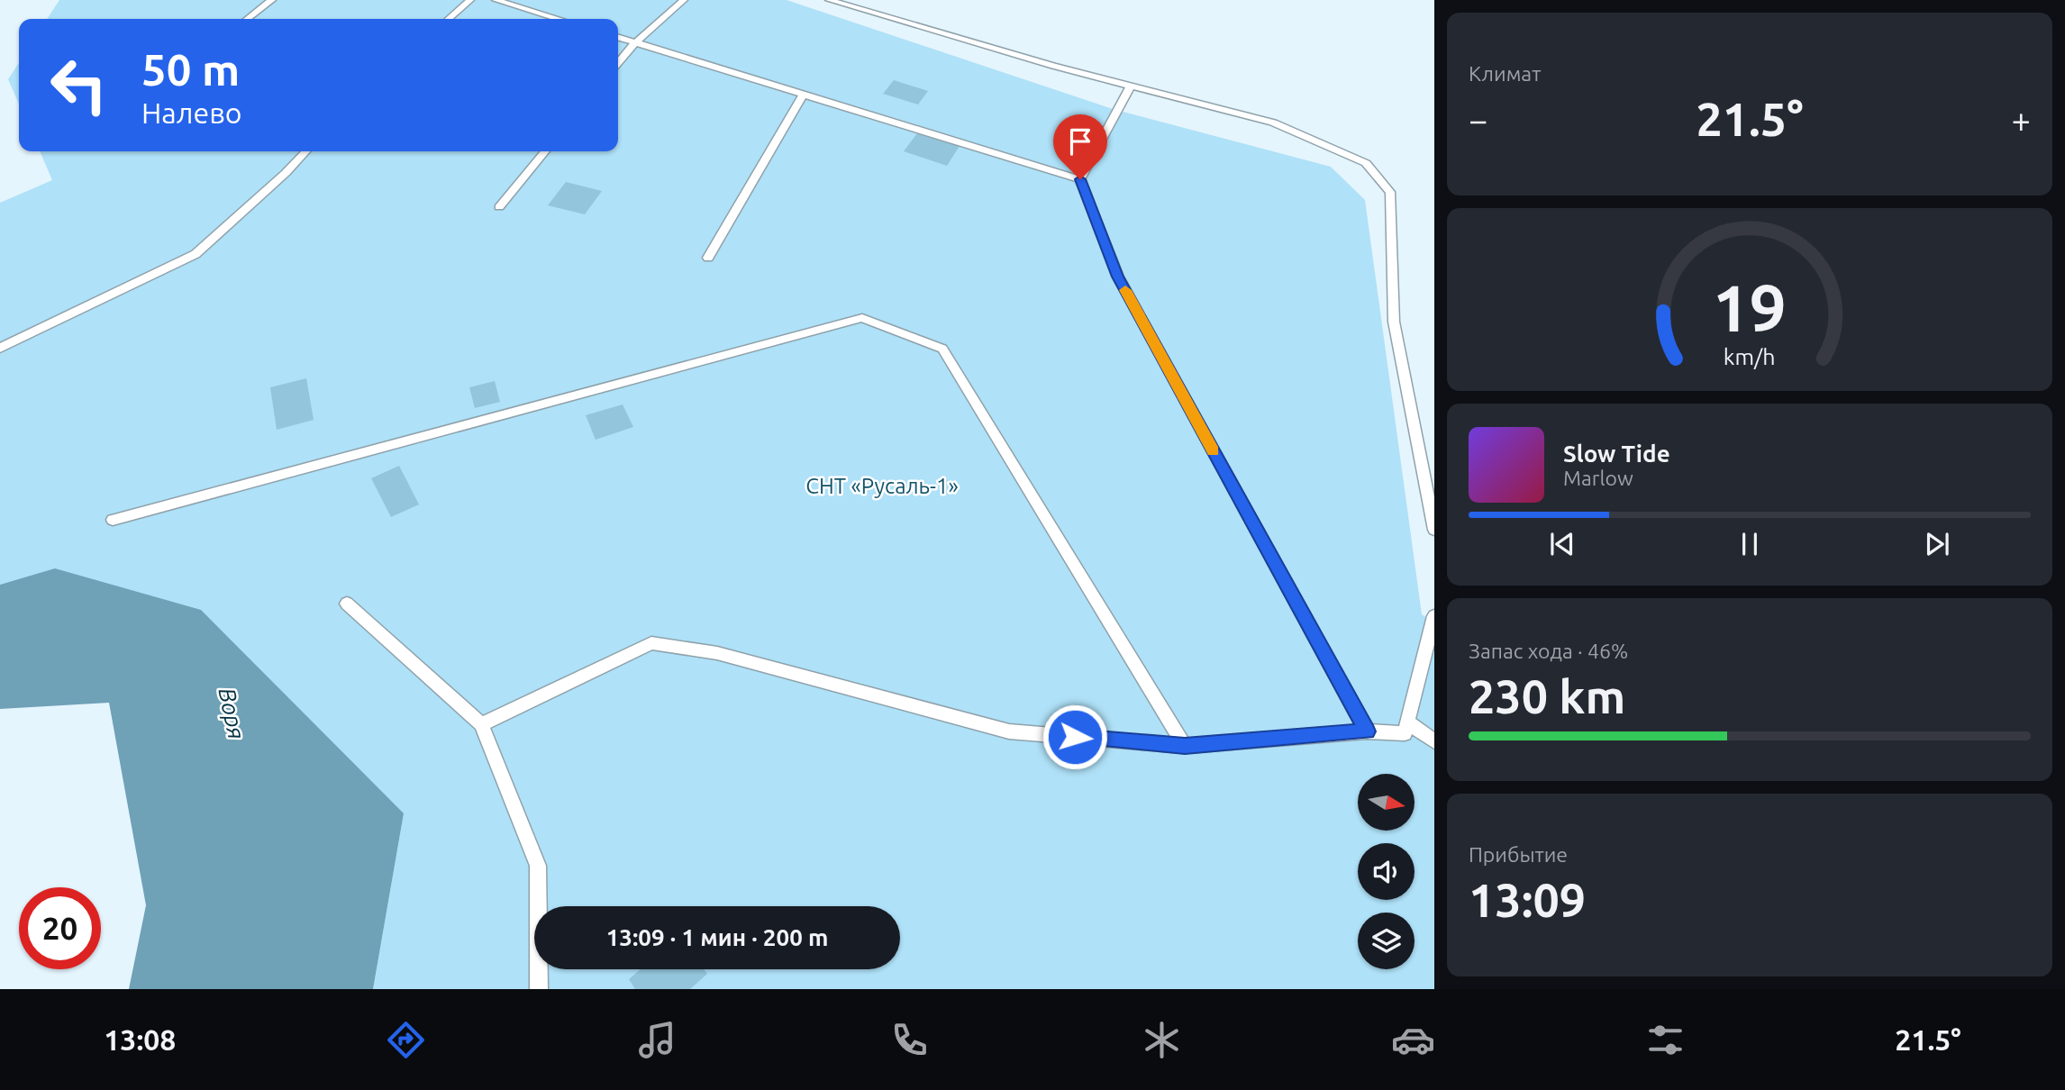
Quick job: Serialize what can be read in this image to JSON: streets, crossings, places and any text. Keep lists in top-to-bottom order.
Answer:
{
  "water": ["Воря"],
  "parks": ["СНТ «Русаль-1»"],
  "north": "right",
  "page": {
    "tile": [
      "Климат",
      ["Запас хода · 46%", "230 km"],
      ["Прибытие", "13:09"]
    ],
    "turn": ["50 m", "Налево"],
    "heat": ["−", "21.5°", "+"],
    "song": ["Slow Tide", "Marlow"],
    "limit": "20",
    "trip": "13:09 · 1 мин · 200 m",
    "tabs": ["13:08", "21.5°"],
    "gauge": ["19", "km/h"]
  }
}
